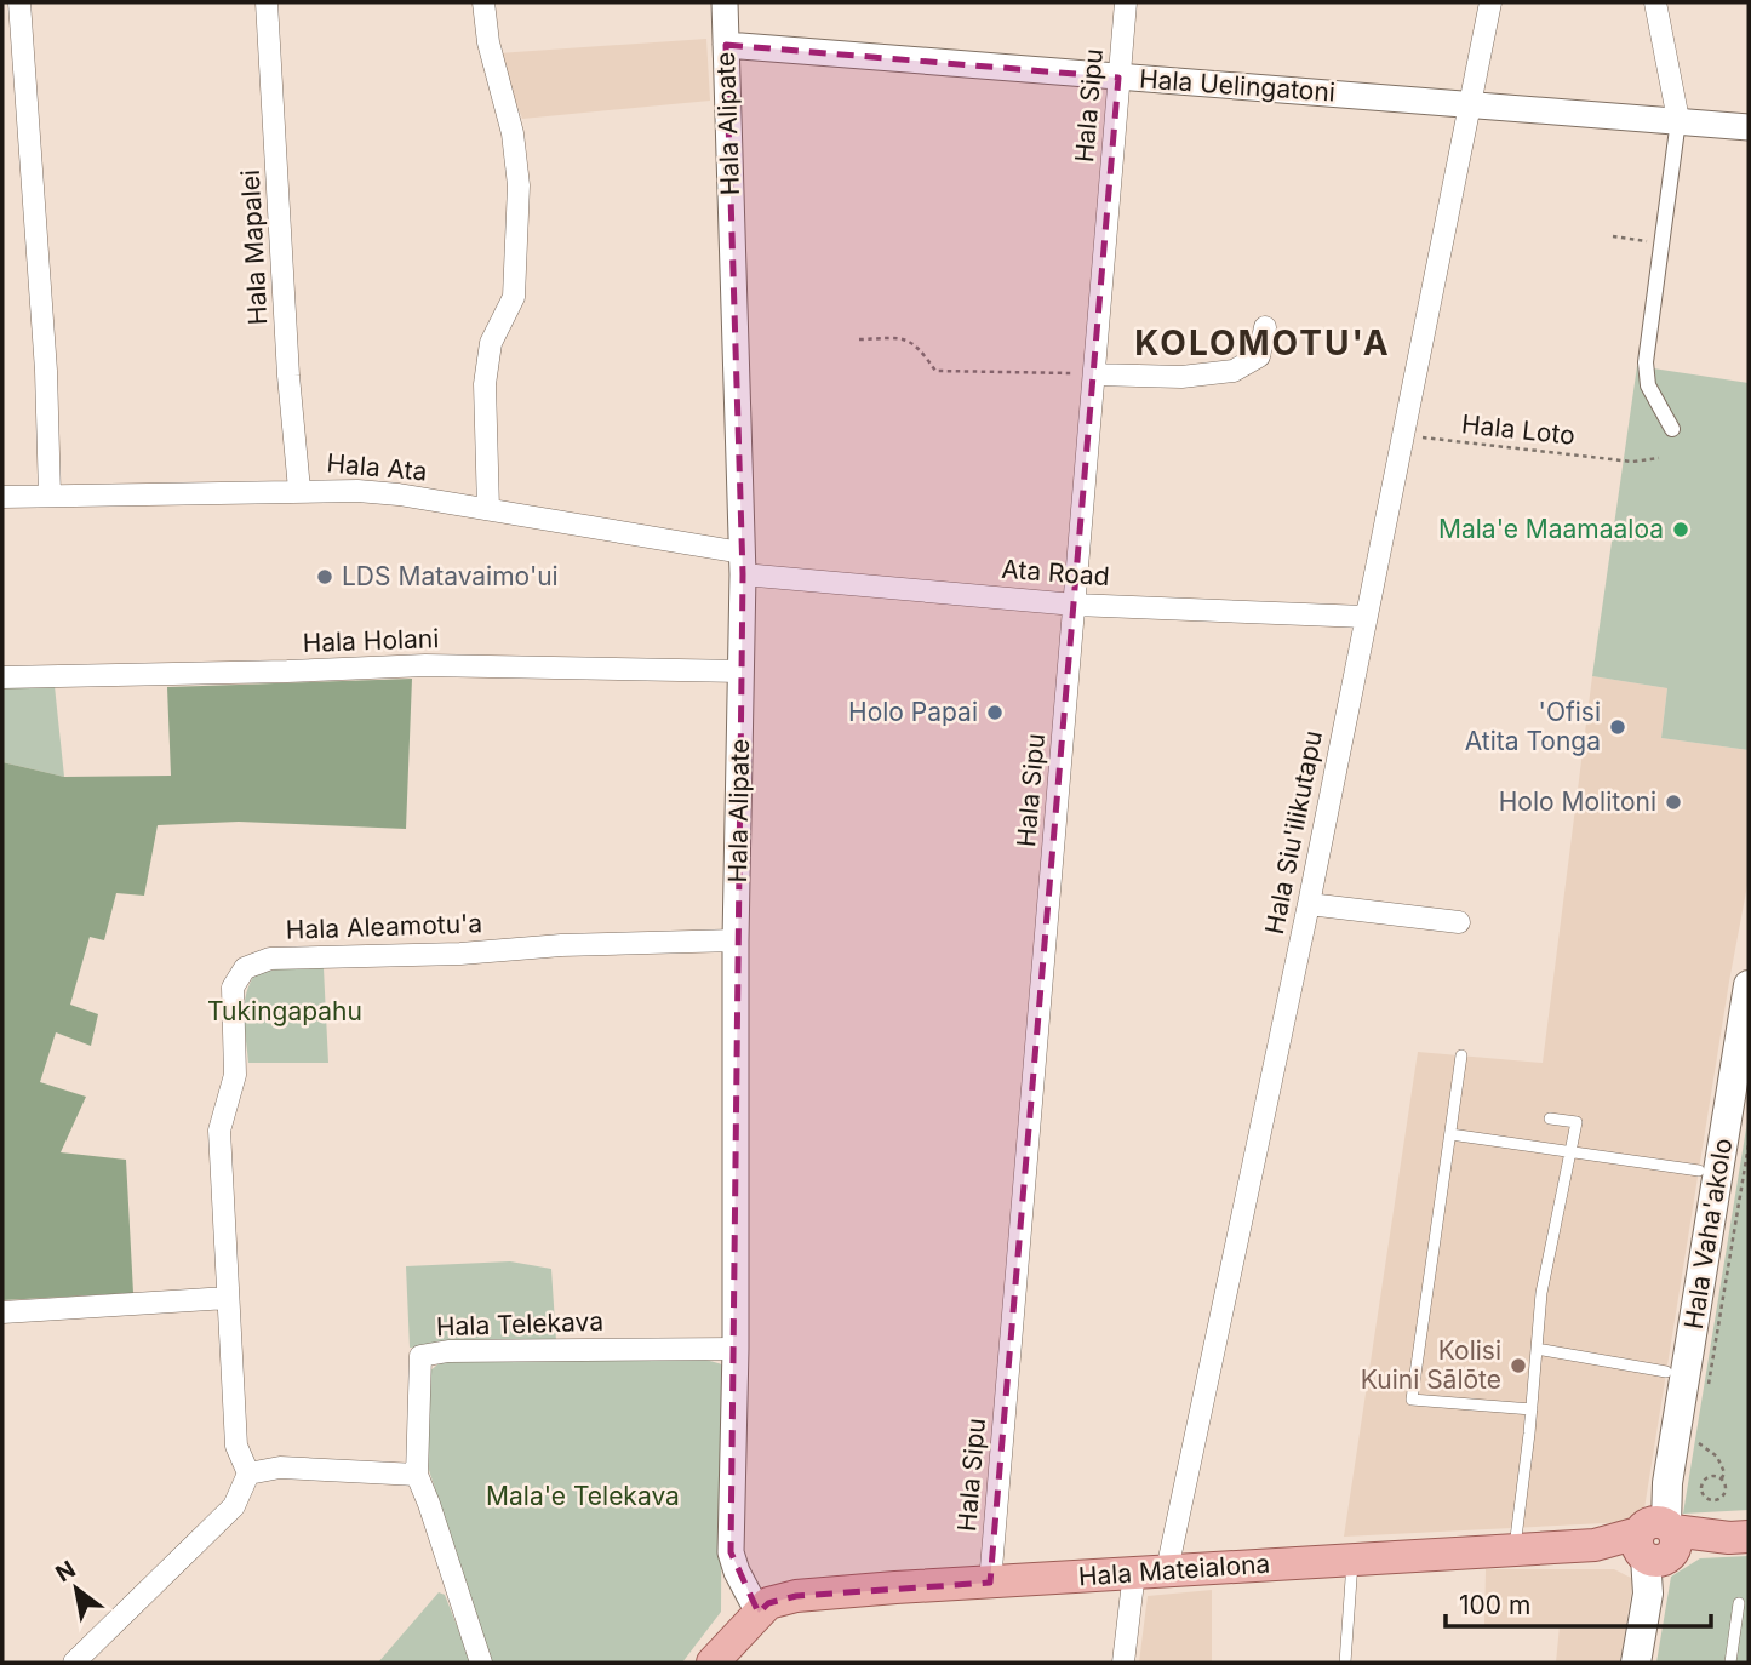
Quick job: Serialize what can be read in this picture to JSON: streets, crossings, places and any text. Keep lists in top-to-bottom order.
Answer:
{
  "streets": {
    "main road": ["Hala Vaha'akolo", "Hala Mateialona"],
    "street": [
      "Hala Uelingatoni",
      "Hala Sipu",
      "Hala Alipate",
      "Hala Mapalei",
      "Hala Ata",
      "Ata Road",
      "Hala Holani",
      "Hala Siu'ilikutapu",
      "Hala Aleamotu'a",
      "Hala Telekava"
    ],
    "path": ["Hala Loto"]
  },
  "crossings": [
    ["Hala Uelingatoni", "Hala Sipu"],
    ["Hala Uelingatoni", "Hala Alipate"],
    ["Hala Uelingatoni", "Hala Siu'ilikutapu"],
    ["Hala Sipu", "Ata Road"],
    ["Hala Sipu", "Hala Mateialona"],
    ["Hala Alipate", "Hala Ata"],
    ["Hala Alipate", "Ata Road"],
    ["Hala Alipate", "Hala Holani"],
    ["Hala Alipate", "Hala Aleamotu'a"],
    ["Hala Alipate", "Hala Telekava"],
    ["Hala Alipate", "Hala Mateialona"],
    ["Hala Mapalei", "Hala Ata"],
    ["Hala Loto", "Hala Siu'ilikutapu"],
    ["Hala Ata", "Ata Road"],
    ["Ata Road", "Hala Siu'ilikutapu"],
    ["Hala Siu'ilikutapu", "Hala Mateialona"],
    ["Hala Vaha'akolo", "Hala Mateialona"]
  ],
  "districts": ["KOLOMOTU'A"],
  "parks": ["Tukingapahu", "Mala'e Telekava"],
  "places": [
    "Mala'e Maamaaloa",
    "LDS Matavaimo'ui",
    "Holo Papai",
    "'Ofisi Atita Tonga",
    "Holo Molitoni",
    "Kolisi Kuini Sālōte"
  ],
  "scale_bar": "100 m",
  "north": "top left"
}
